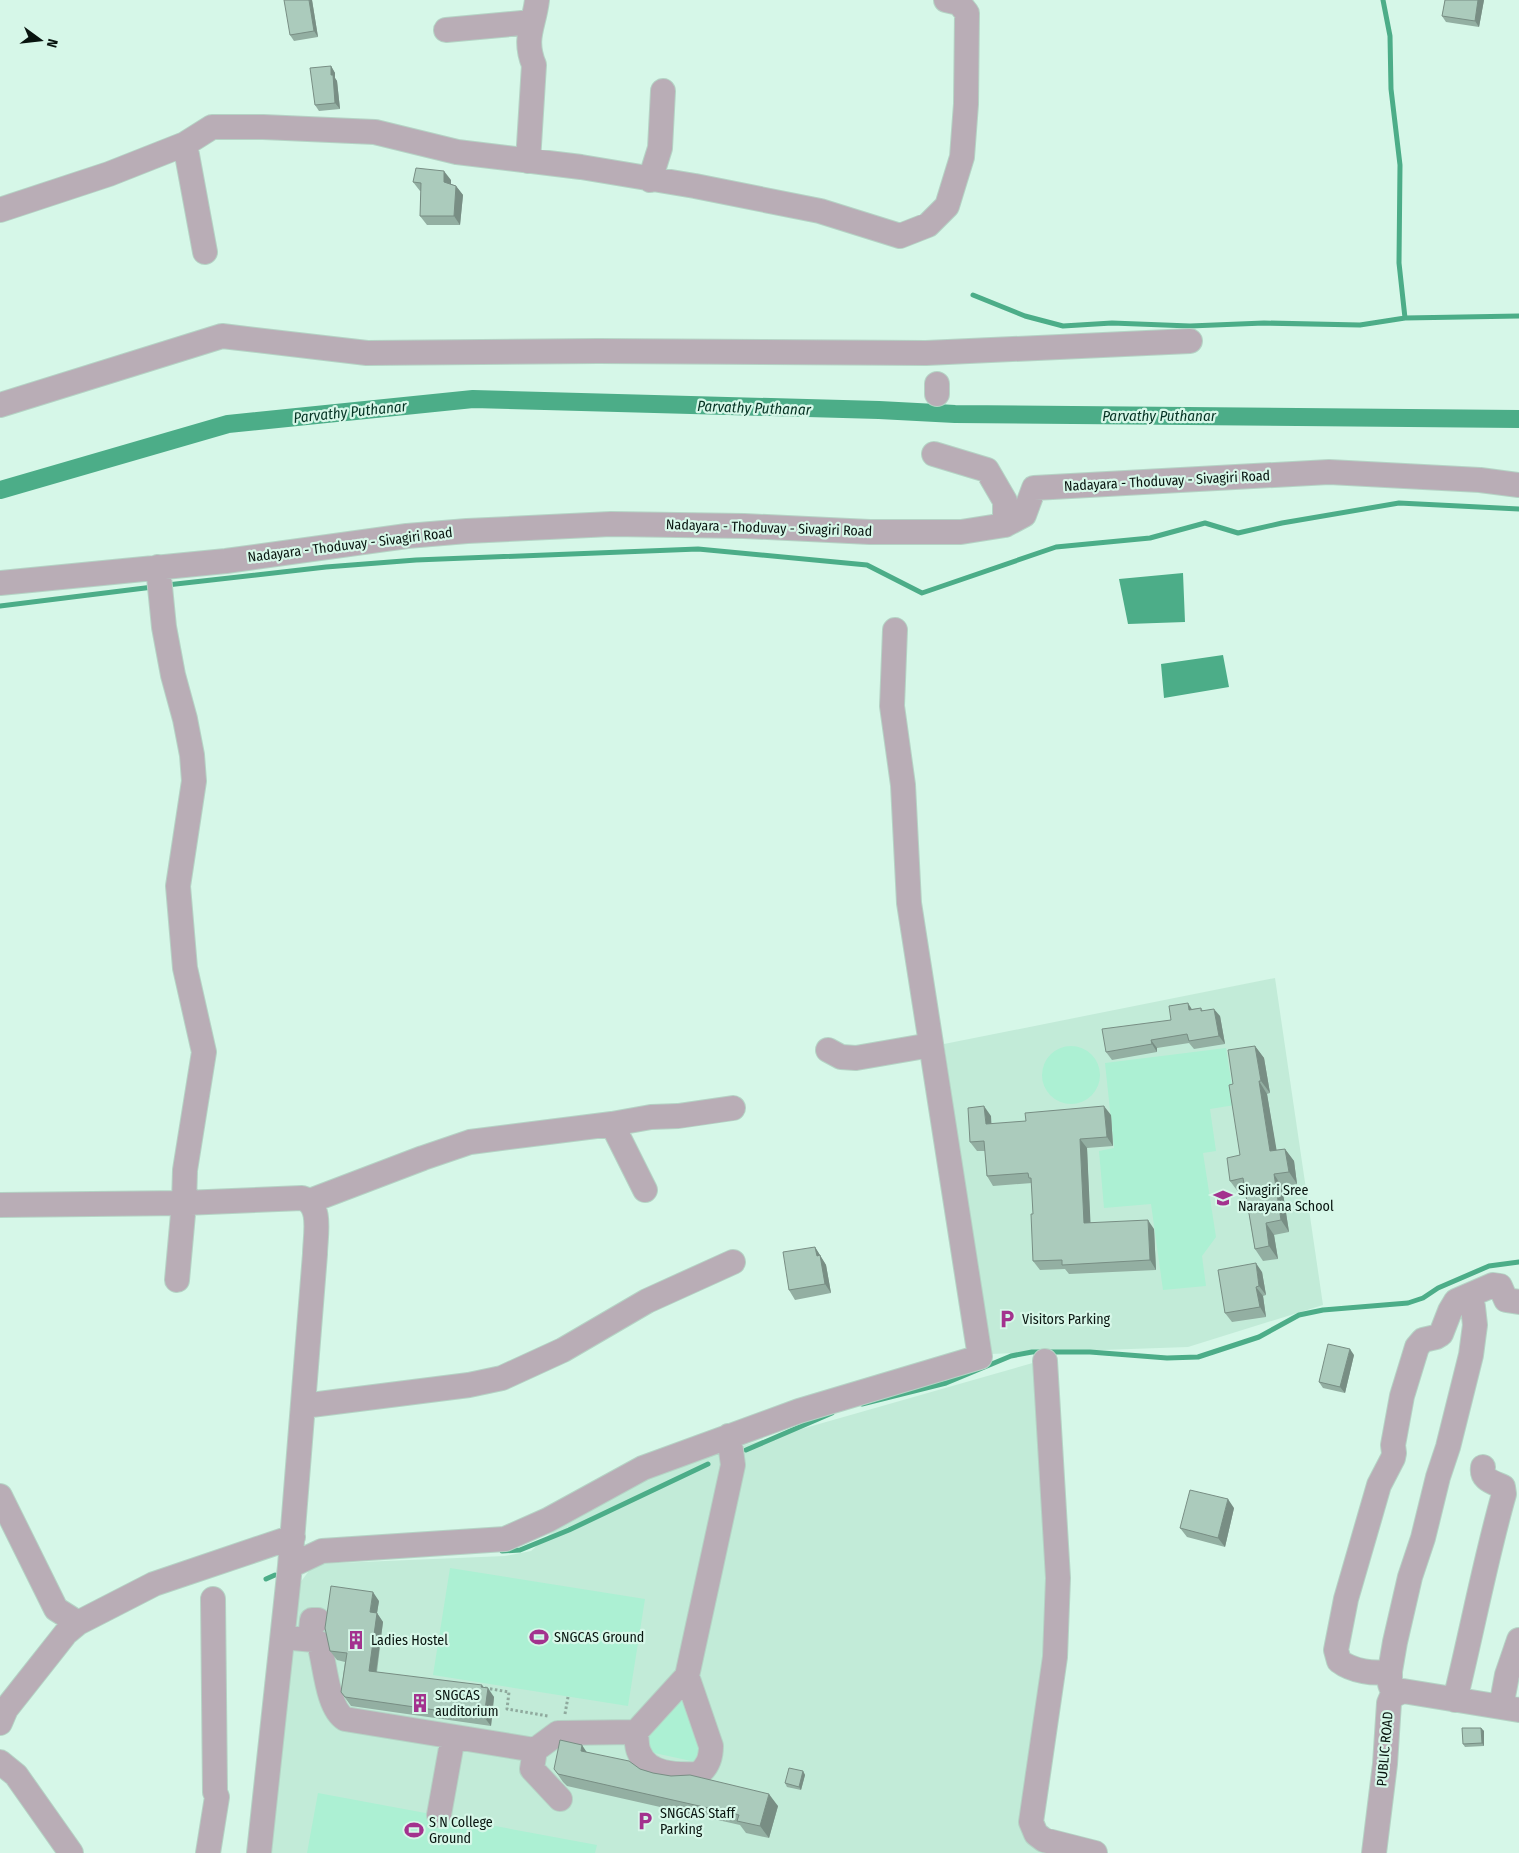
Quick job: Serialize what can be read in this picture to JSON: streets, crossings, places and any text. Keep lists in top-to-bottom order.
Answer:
{
  "streets": {
    "street": ["Nadayara - Thoduvay - Sivagiri Road", "PUBLIC ROAD"]
  },
  "water": ["Parvathy Puthanar"],
  "places": {
    "school or university": ["Sivagiri Sree Narayana School"],
    "parking": ["Visitors Parking", "SNGCAS Staff Parking"],
    "sports": ["SNGCAS Ground", "S N College Ground"],
    "building": ["Ladies Hostel", "SNGCAS auditorium"]
  },
  "north": "right"
}
